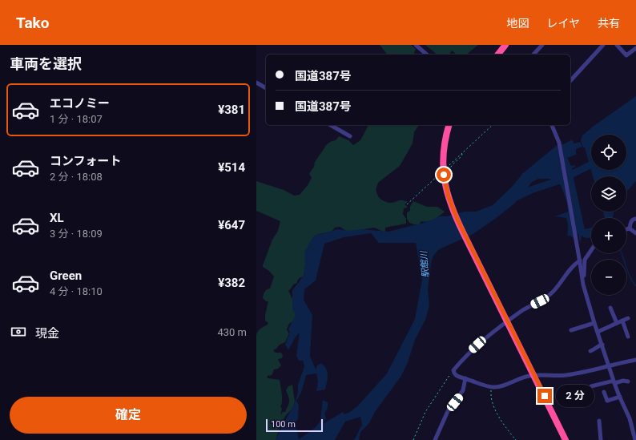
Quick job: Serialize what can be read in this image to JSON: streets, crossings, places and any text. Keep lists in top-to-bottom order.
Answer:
{
  "water": ["駅館川"],
  "scale_bar": "100 m",
  "page": {
    "header": "Tako",
    "nav": ["地図", "レイヤ", "共有"],
    "heading": "車両を選択",
    "banner": ["国道387号", "国道387号"],
    "list": [
      {
        "name": "エコノミー",
        "note": "1 分 · 18:07",
        "value": "¥381"
      },
      {
        "name": "コンフォート",
        "note": "2 分 · 18:08",
        "value": "¥514"
      },
      {
        "name": "XL",
        "note": "3 分 · 18:09",
        "value": "¥647"
      },
      {
        "name": "Green",
        "note": "4 分 · 18:10",
        "value": "¥382"
      }
    ],
    "map_buttons": ["+", "−"],
    "pay": ["現金", "430 m"],
    "bubble": "2 分",
    "buttons": "確定",
    "scale": "100 m"
  }
}
